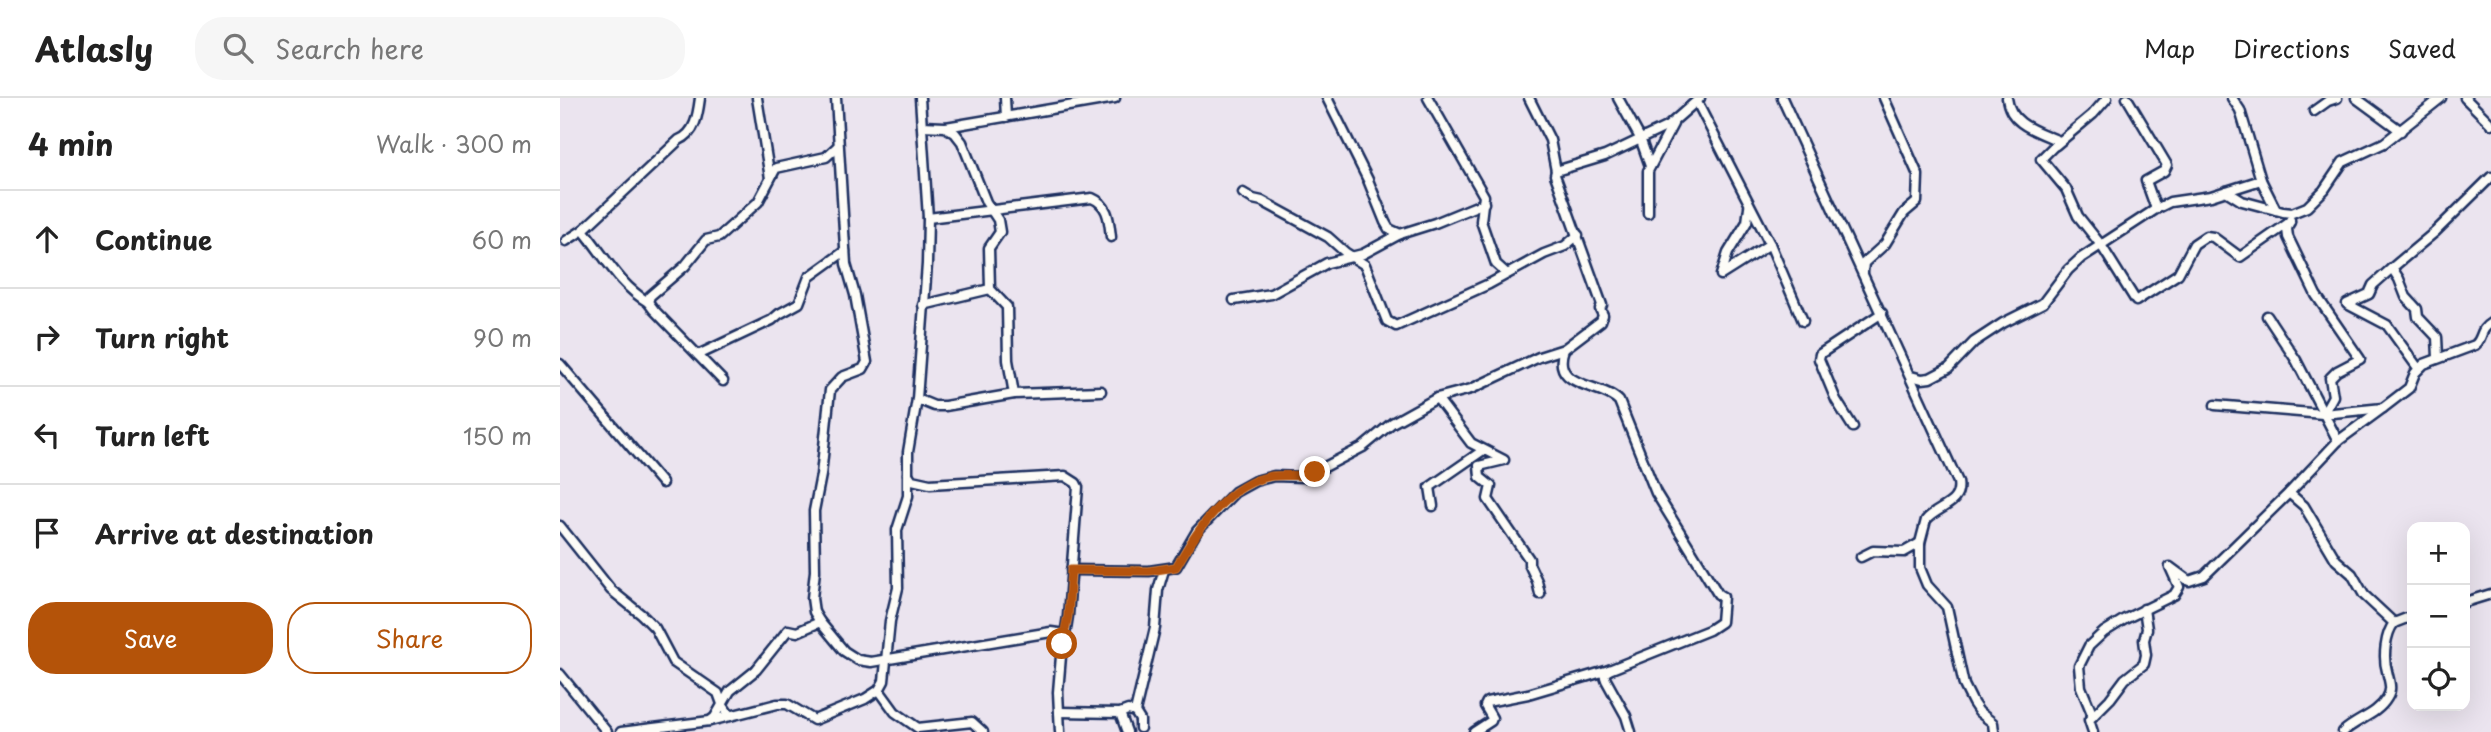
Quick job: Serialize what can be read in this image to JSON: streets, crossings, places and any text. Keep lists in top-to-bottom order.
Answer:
{
  "page": {
    "header": "Atlasly",
    "search": "Search here",
    "nav": ["Map", "Directions", "Saved"],
    "heading": ["4 min", "Walk · 300 m"],
    "list": [
      ["Continue", "60 m"],
      ["Turn right", "90 m"],
      ["Turn left", "150 m"],
      "Arrive at destination"
    ],
    "map_buttons": ["+", "−"],
    "buttons": ["Save", "Share"]
  }
}
